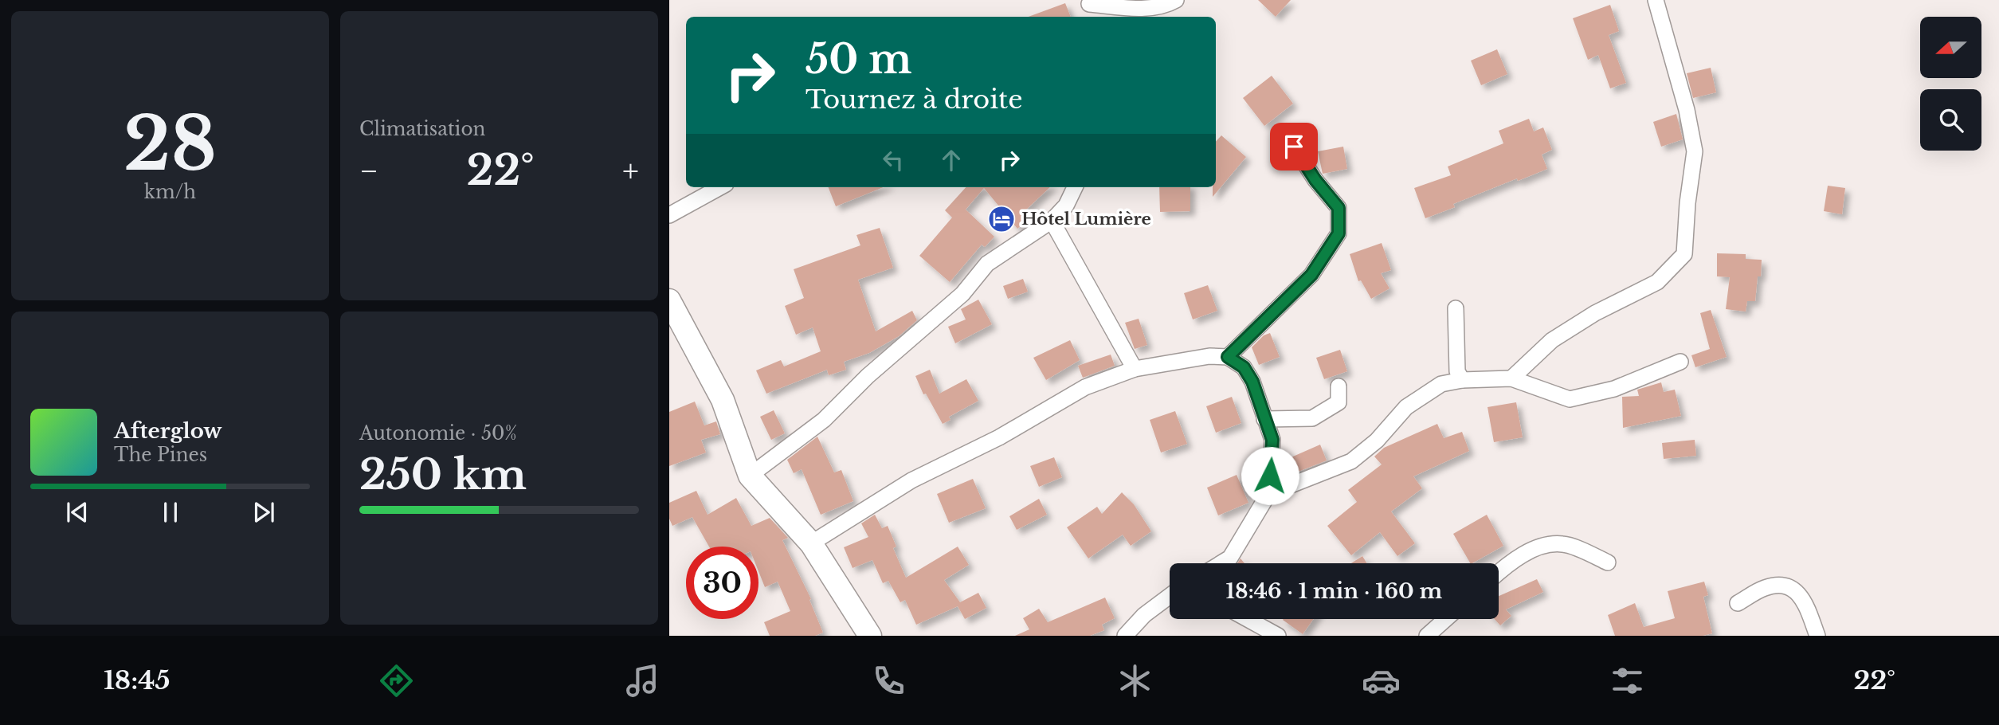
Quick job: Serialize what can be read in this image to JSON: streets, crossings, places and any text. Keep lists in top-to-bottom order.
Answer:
{
  "places": {
    "hotel": ["Hôtel Lumière"]
  },
  "north": "left",
  "page": {
    "tile": [
      ["28", "km/h"],
      "Climatisation",
      ["Autonomie · 50%", "250 km"]
    ],
    "turn": ["50 m", "Tournez à droite"],
    "heat": ["−", "22°", "+"],
    "song": ["Afterglow", "The Pines"],
    "limit": "30",
    "trip": "18:46 · 1 min · 160 m",
    "tabs": ["18:45", "22°"]
  }
}
